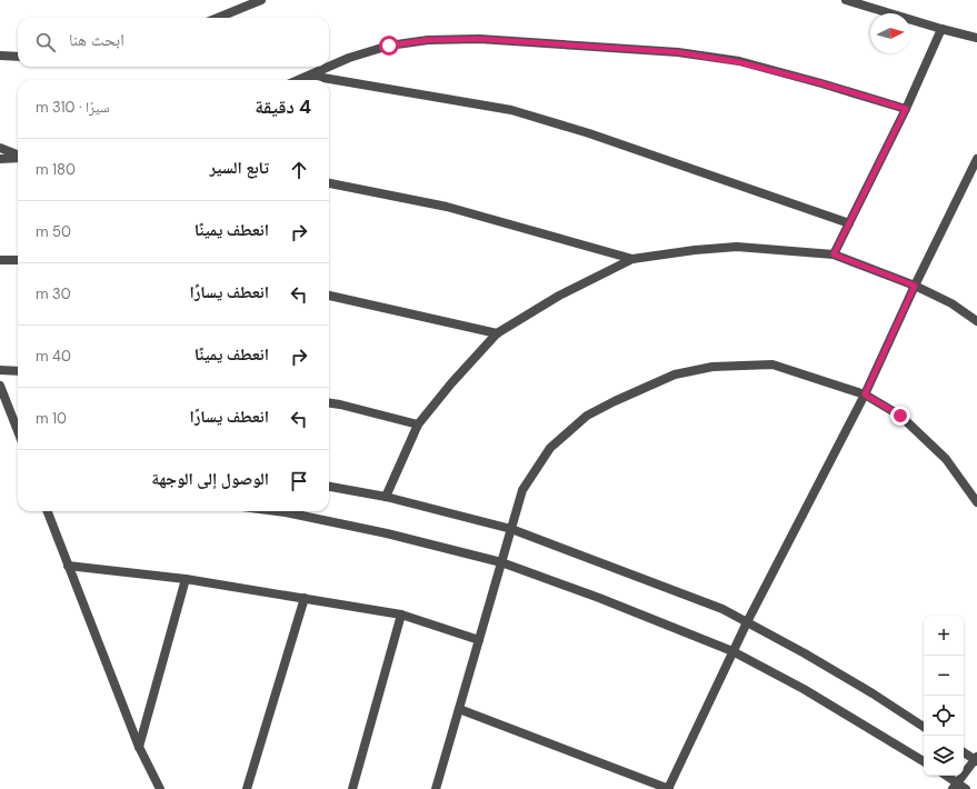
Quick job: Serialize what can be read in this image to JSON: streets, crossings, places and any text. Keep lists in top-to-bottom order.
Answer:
{
  "north": "right",
  "page": {
    "search": "ابحث هنا",
    "heading": ["4 دقيقة", "سيرًا · 310 m"],
    "list": [
      ["تابع السير", "180 m"],
      ["انعطف يمينًا", "50 m"],
      ["انعطف يسارًا", "30 m"],
      ["انعطف يمينًا", "40 m"],
      ["انعطف يسارًا", "10 m"],
      "الوصول إلى الوجهة"
    ],
    "map_buttons": ["+", "−"]
  }
}
